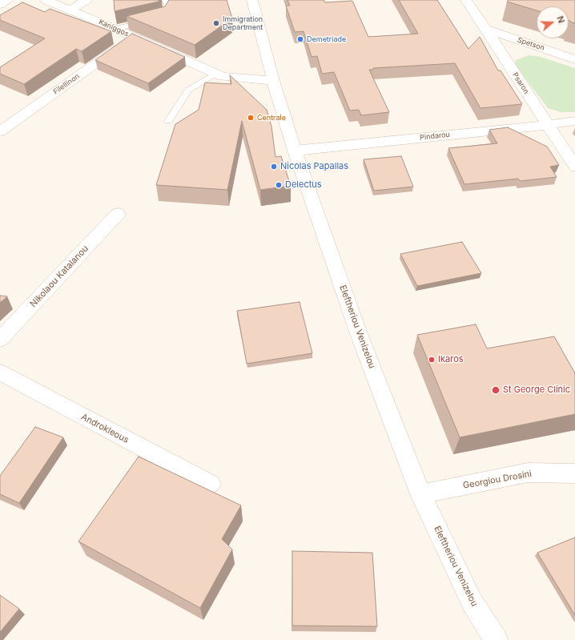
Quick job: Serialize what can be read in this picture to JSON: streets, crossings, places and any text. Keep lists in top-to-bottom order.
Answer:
{
  "streets": {
    "street": [
      "Kaniggos",
      "Spetson",
      "Psaron",
      "Filellinon",
      "Pindarou",
      "Nikolaou Katalanou",
      "Eleftheriou Venizelou",
      "Androkleous",
      "Georgiou Drosini"
    ]
  },
  "crossings": [
    ["Kaniggos", "Filellinon"],
    ["Kaniggos", "Eleftheriou Venizelou"],
    ["Spetson", "Psaron"],
    ["Psaron", "Pindarou"],
    ["Pindarou", "Eleftheriou Venizelou"],
    ["Eleftheriou Venizelou", "Georgiou Drosini"]
  ],
  "places": [
    "Immigration Department",
    "Demetriade",
    "Centrale",
    "Nicolas Papallas",
    "Delectus",
    "Ikaros",
    "St George Clinic"
  ],
  "north": "right"
}
